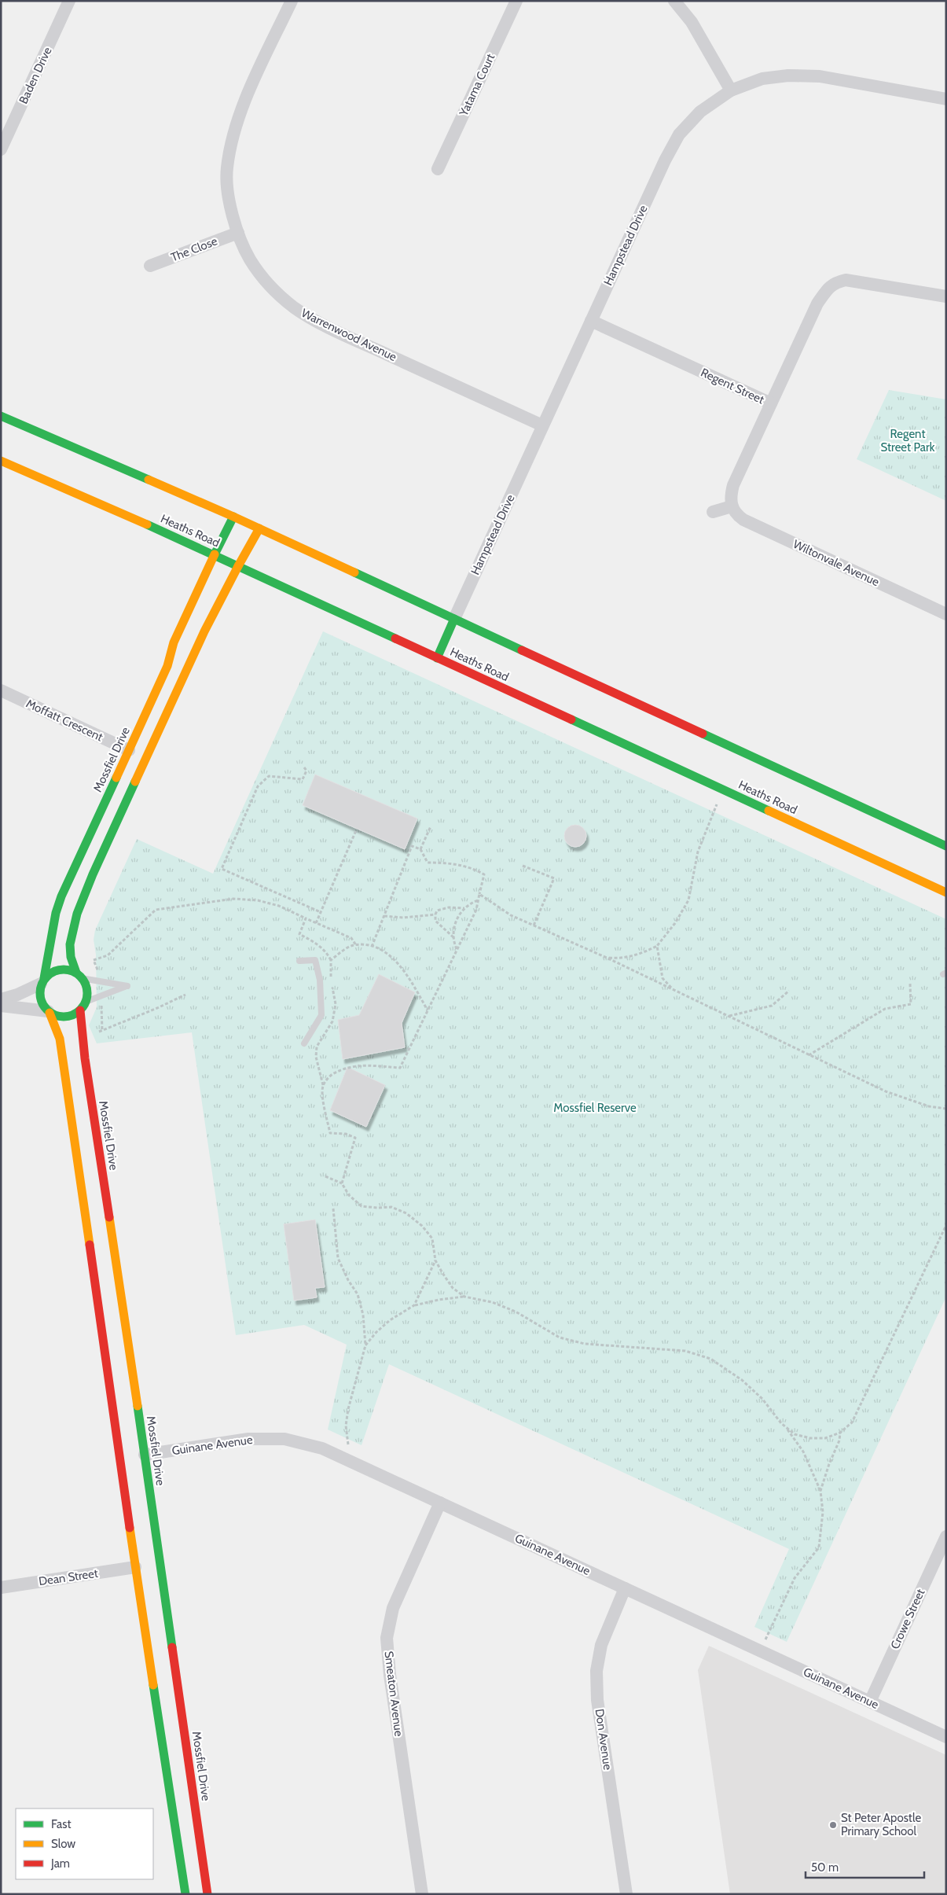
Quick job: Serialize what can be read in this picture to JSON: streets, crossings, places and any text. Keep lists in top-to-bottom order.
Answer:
{
  "streets": {
    "street": [
      "Baden Drive",
      "Yatama Court",
      "Hampstead Drive",
      "The Close",
      "Warrenwood Avenue",
      "Regent Street",
      "Heaths Road",
      "Wiltonvale Avenue",
      "Moffatt Crescent",
      "Mossfiel Drive",
      "Guinane Avenue",
      "Dean Street",
      "Crowe Street",
      "Smeaton Avenue",
      "Don Avenue"
    ]
  },
  "crossings": [
    ["Hampstead Drive", "Warrenwood Avenue"],
    ["Hampstead Drive", "Regent Street"],
    ["The Close", "Warrenwood Avenue"],
    ["Heaths Road", "Mossfiel Drive"],
    ["Moffatt Crescent", "Mossfiel Drive"],
    ["Mossfiel Drive", "Guinane Avenue"],
    ["Guinane Avenue", "Crowe Street"],
    ["Guinane Avenue", "Smeaton Avenue"],
    ["Guinane Avenue", "Don Avenue"]
  ],
  "parks": ["Regent Street Park", "Mossfiel Reserve"],
  "places": ["St Peter Apostle Primary School"],
  "legend": ["Fast", "Slow", "Jam"],
  "scale_bar": "50 m"
}
